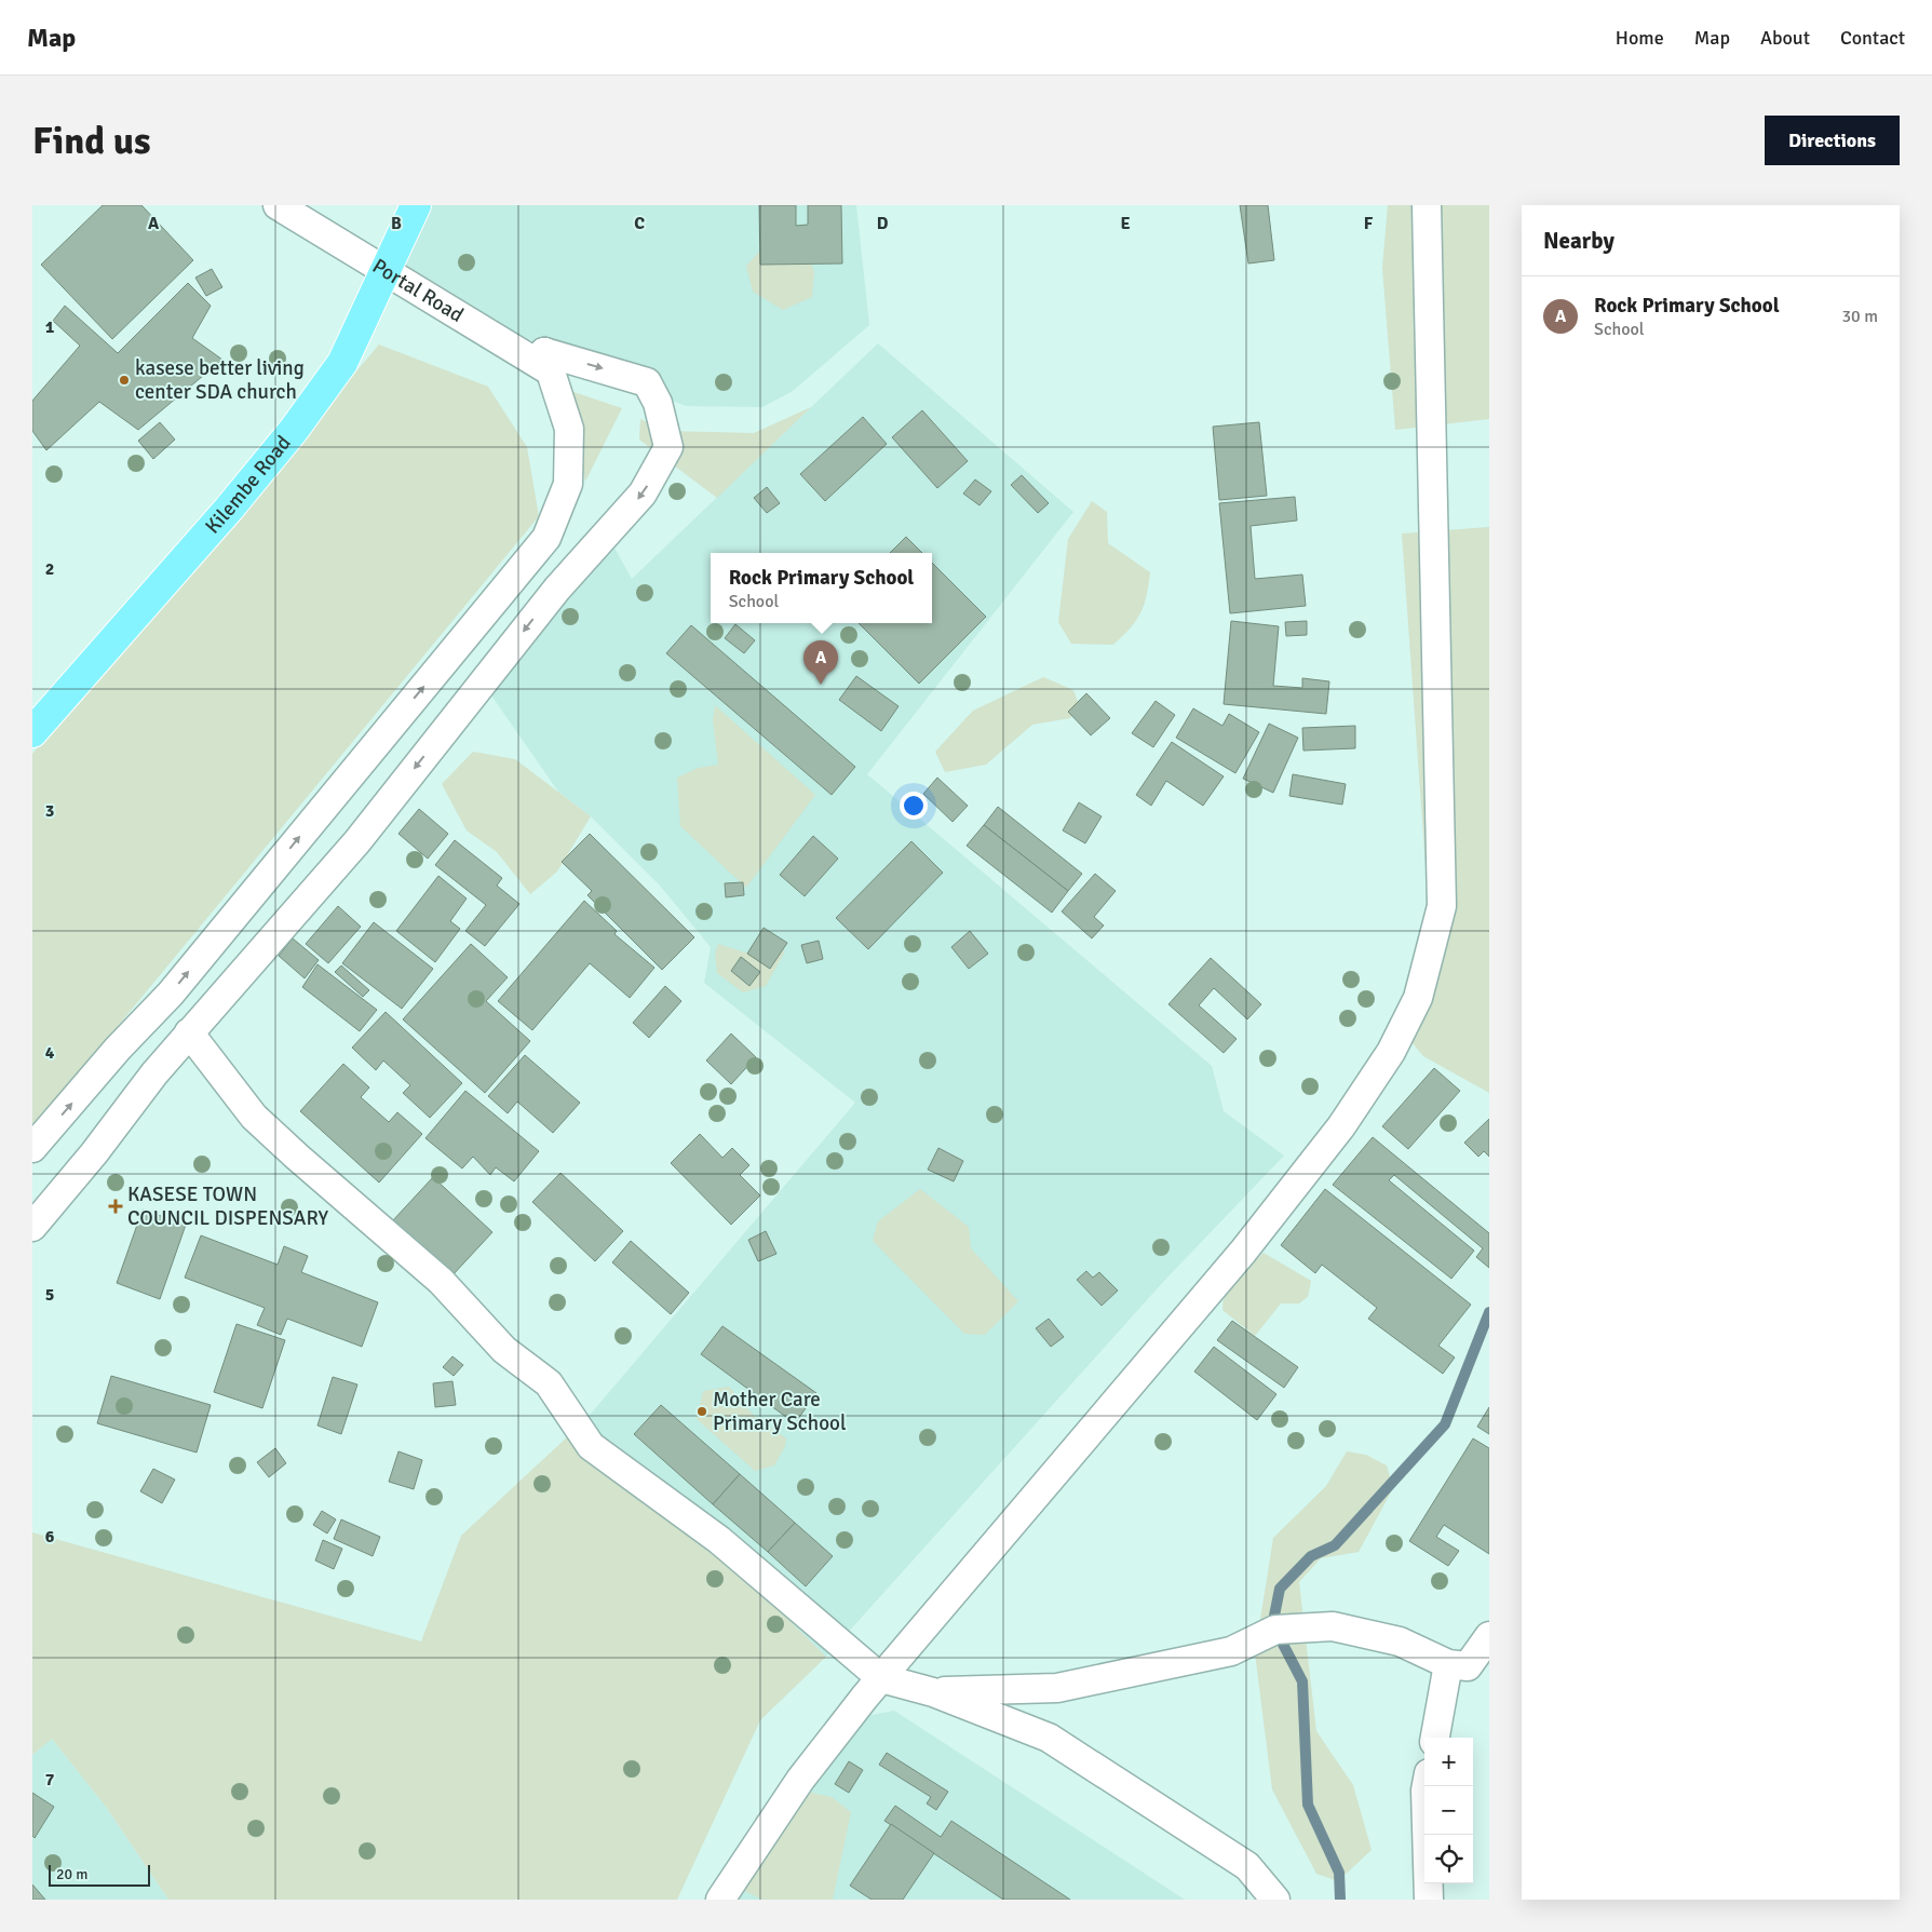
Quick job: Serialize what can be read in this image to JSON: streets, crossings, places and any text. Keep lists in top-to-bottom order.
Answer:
{
  "streets": {
    "main road": ["Kilembe Road"],
    "street": ["Portal Road"]
  },
  "crossings": [
    ["Portal Road", "Kilembe Road"]
  ],
  "places": {
    "other": ["kasese better living center SDA church", "Mother Care Primary School"],
    "health": ["KASESE TOWN COUNCIL DISPENSARY"]
  },
  "scale_bar": "20 m",
  "page": {
    "header": "Map",
    "nav": [
      "Home",
      "Map",
      "About",
      "Contact"
    ],
    "buttons": "Directions",
    "title": "Find us",
    "heading": "Nearby",
    "list": [
      {
        "mark": "A",
        "name": "Rock Primary School",
        "note": "School",
        "value": "30 m"
      }
    ],
    "popup": ["Rock Primary School", "School"],
    "pins": "A",
    "map_buttons": ["+", "−"],
    "scale": "20 m"
  },
  "grid": {
    "columns": [
      "A",
      "B",
      "C",
      "D",
      "E",
      "F"
    ],
    "rows": [
      "1",
      "2",
      "3",
      "4",
      "5",
      "6",
      "7"
    ]
  }
}
